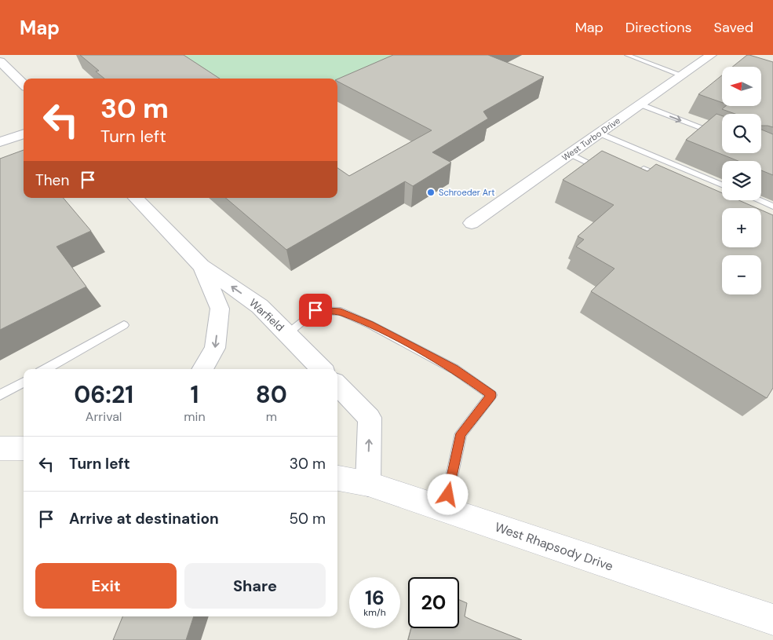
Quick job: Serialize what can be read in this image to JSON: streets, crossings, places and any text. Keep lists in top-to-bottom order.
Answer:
{
  "streets": {
    "street": ["West Turbo Drive", "Warfield", "West Rhapsody Drive"]
  },
  "places": ["Schroeder Art"],
  "north": "left",
  "page": {
    "header": "Map",
    "nav": ["Map", "Directions", "Saved"],
    "map_buttons": ["+", "−"],
    "turn": ["30 m", "Turn left"],
    "then": "Then",
    "eta": [
      "06:21",
      "Arrival",
      "1",
      "min",
      "80",
      "m"
    ],
    "list": [
      {
        "name": "Turn left",
        "value": "30 m"
      },
      {
        "name": "Arrive at destination",
        "value": "50 m"
      }
    ],
    "buttons": ["Exit", "Share"],
    "speed": "16 km/h",
    "limit": "20"
  }
}
